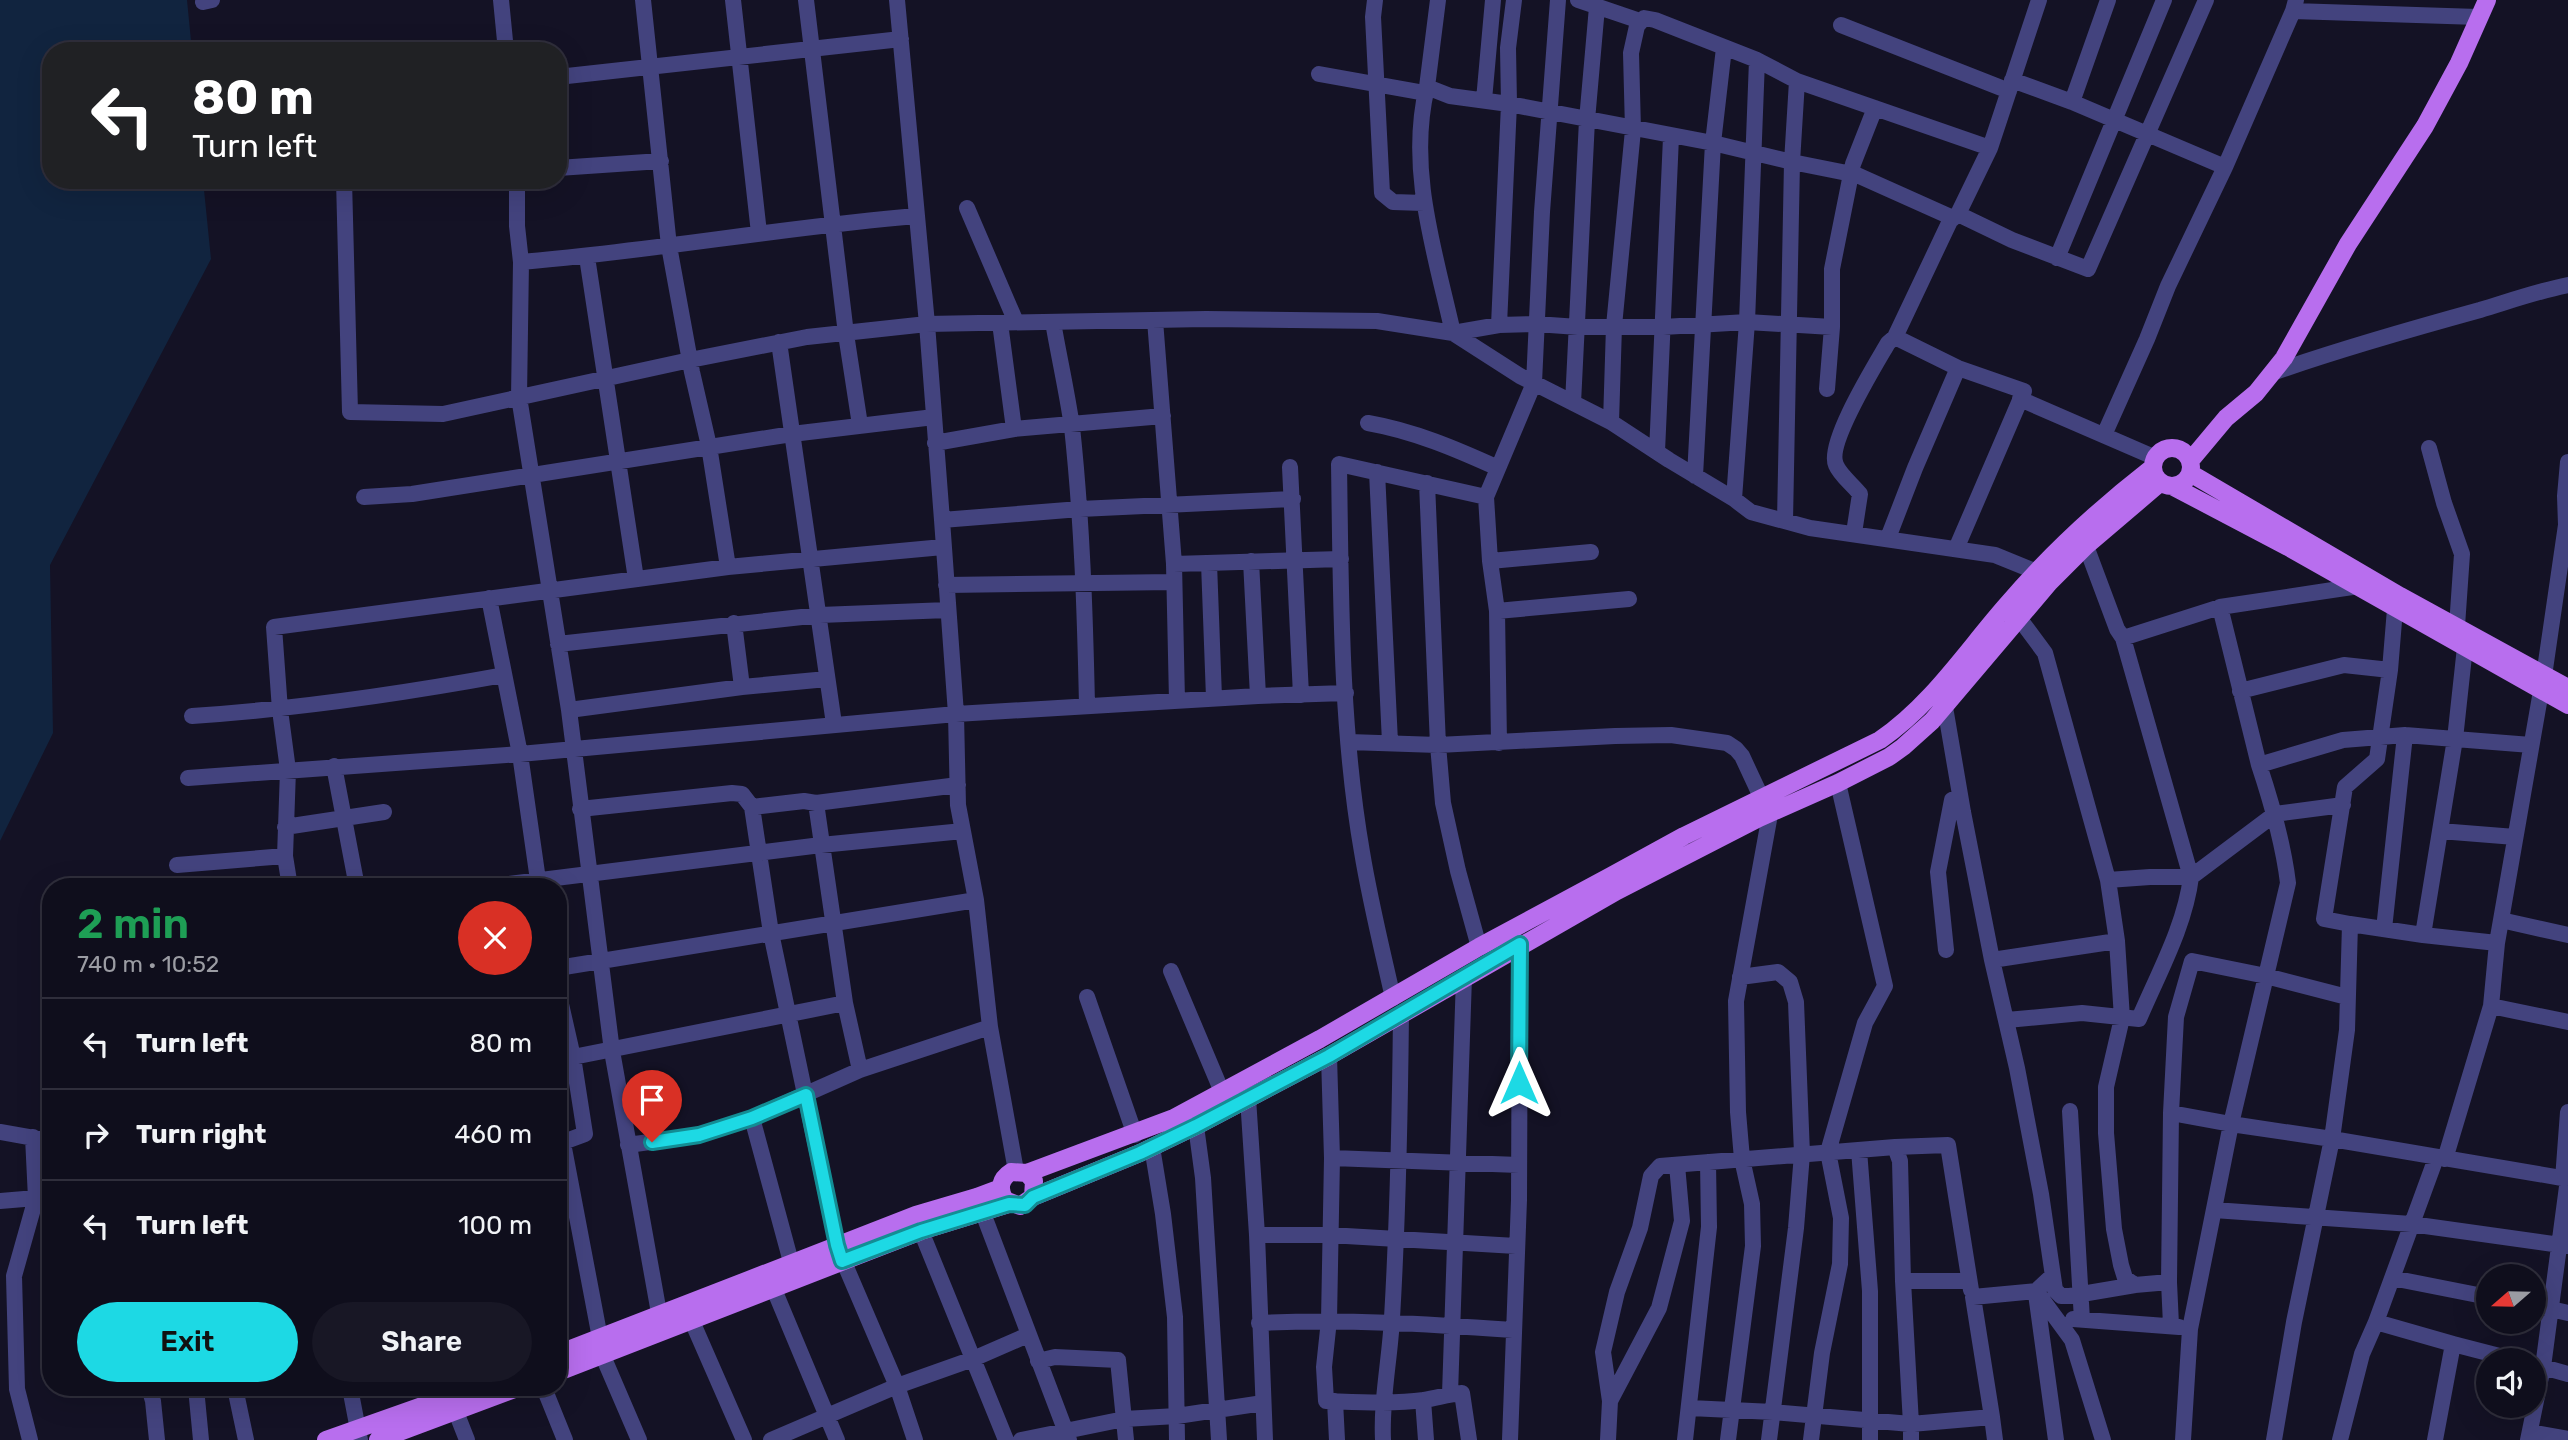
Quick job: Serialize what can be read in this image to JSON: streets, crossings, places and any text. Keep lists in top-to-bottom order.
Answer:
{
  "north": "left",
  "page": {
    "turn": ["80 m", "Turn left"],
    "heading": ["2 min", "740 m · 10:52"],
    "list": [
      {
        "name": "Turn left",
        "value": "80 m"
      },
      {
        "name": "Turn right",
        "value": "460 m"
      },
      {
        "name": "Turn left",
        "value": "100 m"
      }
    ],
    "buttons": ["Exit", "Share"]
  }
}
